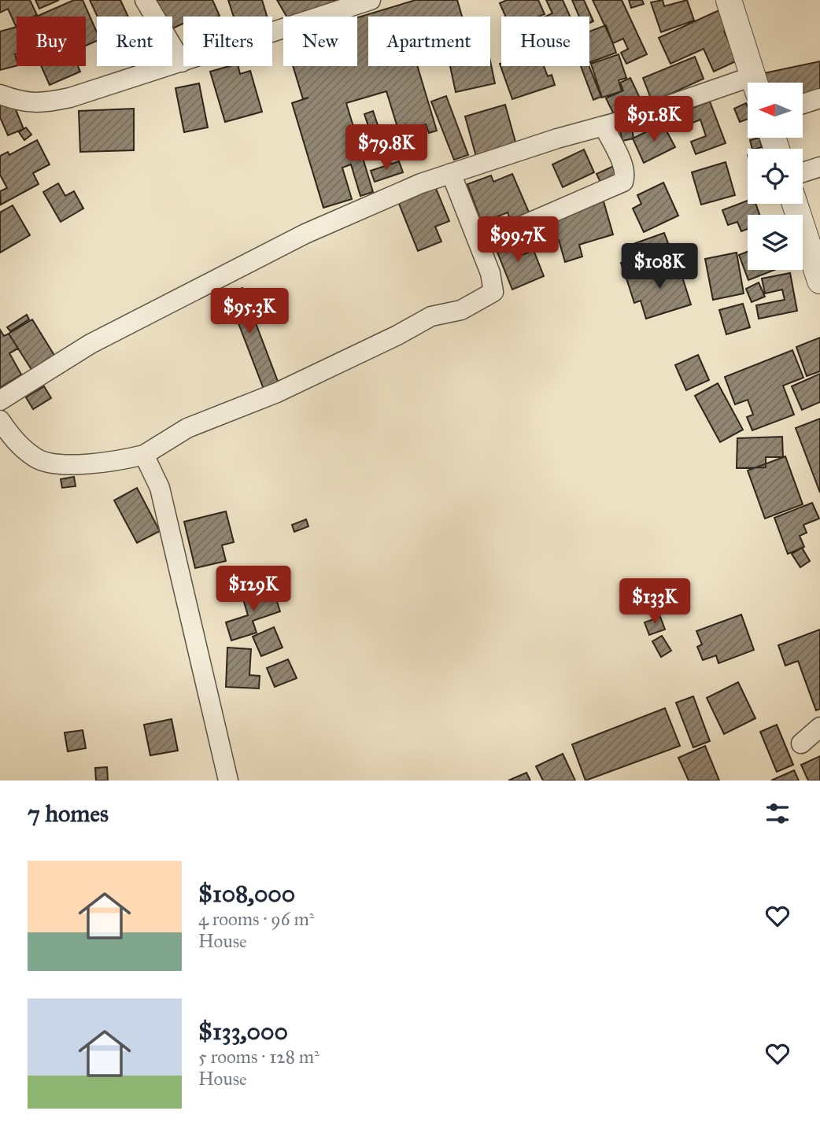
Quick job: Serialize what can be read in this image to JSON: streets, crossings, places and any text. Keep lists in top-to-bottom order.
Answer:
{
  "north": "left",
  "page": {
    "chip": [
      "Buy",
      "Rent",
      "Filters",
      "New",
      "Apartment",
      "House"
    ],
    "price": [
      "$91.8K",
      "$79.8K",
      "$99.7K",
      "$108K",
      "$95.3K",
      "$129K",
      "$133K"
    ],
    "heading": "7 homes",
    "list": [
      {
        "name": "$108,000",
        "note": "4 rooms · 96 m² · House"
      },
      {
        "name": "$133,000",
        "note": "5 rooms · 128 m² · House"
      }
    ]
  }
}
